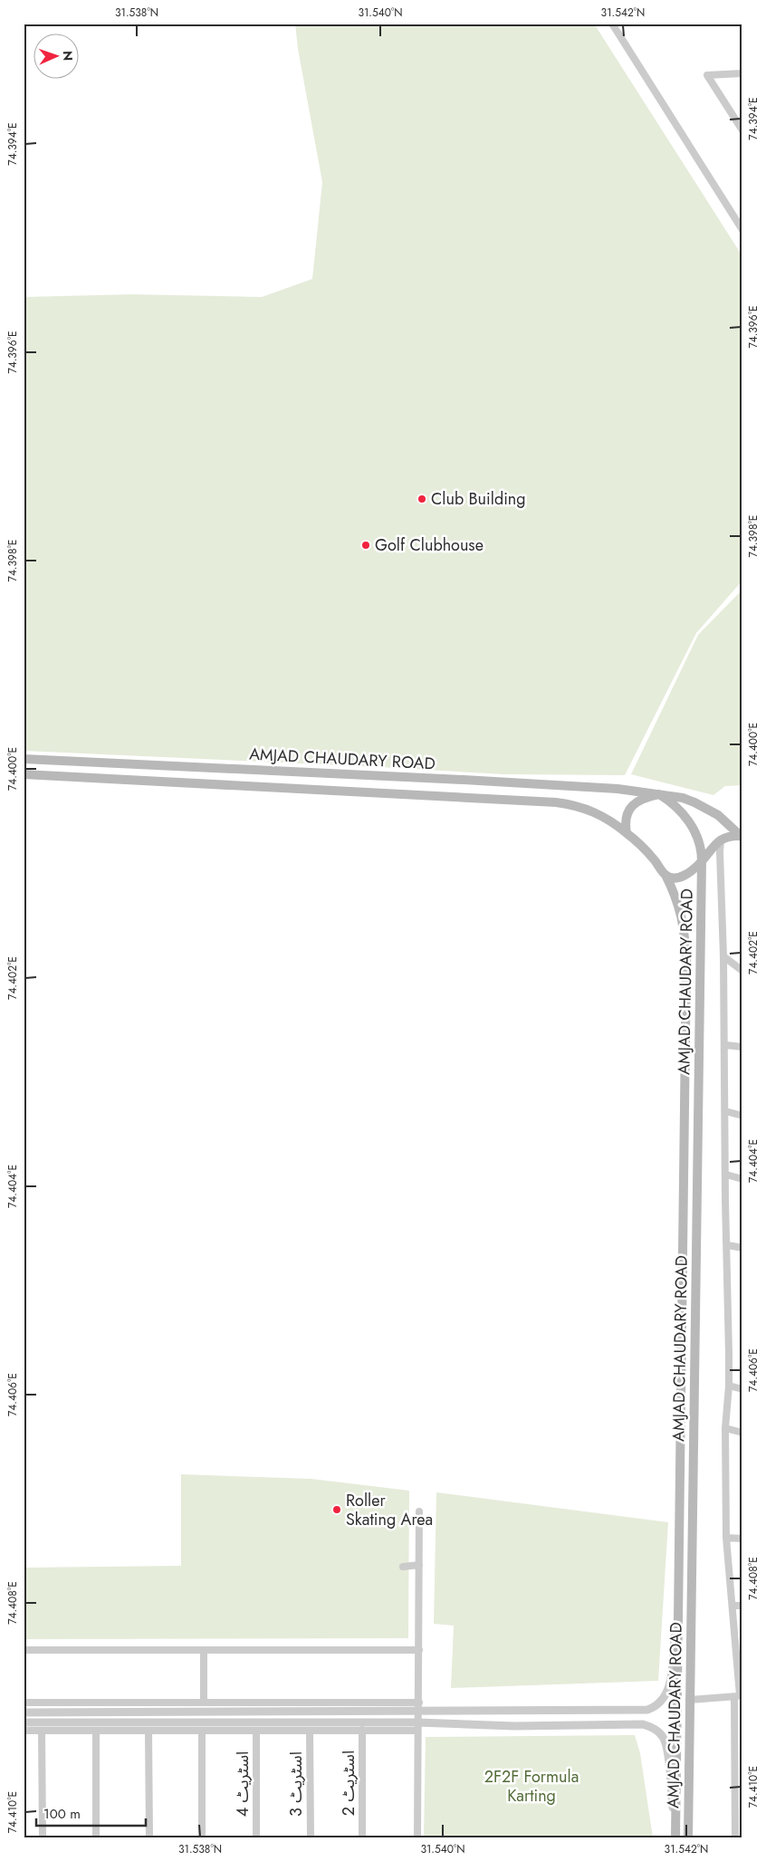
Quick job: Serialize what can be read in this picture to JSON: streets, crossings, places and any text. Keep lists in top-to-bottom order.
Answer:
{
  "streets": {
    "main road": ["AMJAD CHAUDARY ROAD"],
    "street": ["اسٹریٹ 2", "اسٹریٹ 4", "اسٹریٹ 3"]
  },
  "parks": ["2F2F Formula Karting"],
  "places": ["Club Building", "Golf Clubhouse", "Roller Skating Area"],
  "scale_bar": "100 m",
  "north": "right",
  "coordinates": [
    "31.538°N",
    "31.540°N",
    "31.542°N",
    "74.394°E",
    "74.396°E",
    "74.398°E",
    "74.400°E",
    "74.402°E",
    "74.404°E",
    "74.406°E",
    "74.408°E",
    "74.410°E"
  ]
}
